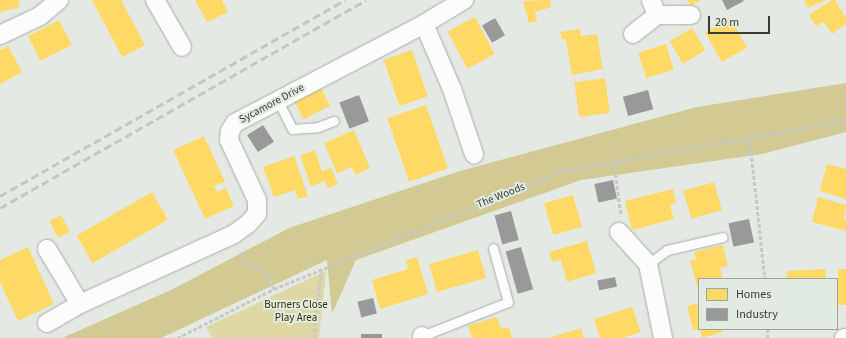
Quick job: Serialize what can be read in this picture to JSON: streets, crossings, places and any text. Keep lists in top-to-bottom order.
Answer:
{
  "streets": {
    "street": ["Sycamore Drive"],
    "path": ["The Woods"]
  },
  "parks": ["Burners Close Play Area"],
  "legend": ["Homes", "Industry"],
  "scale_bar": "20 m"
}
